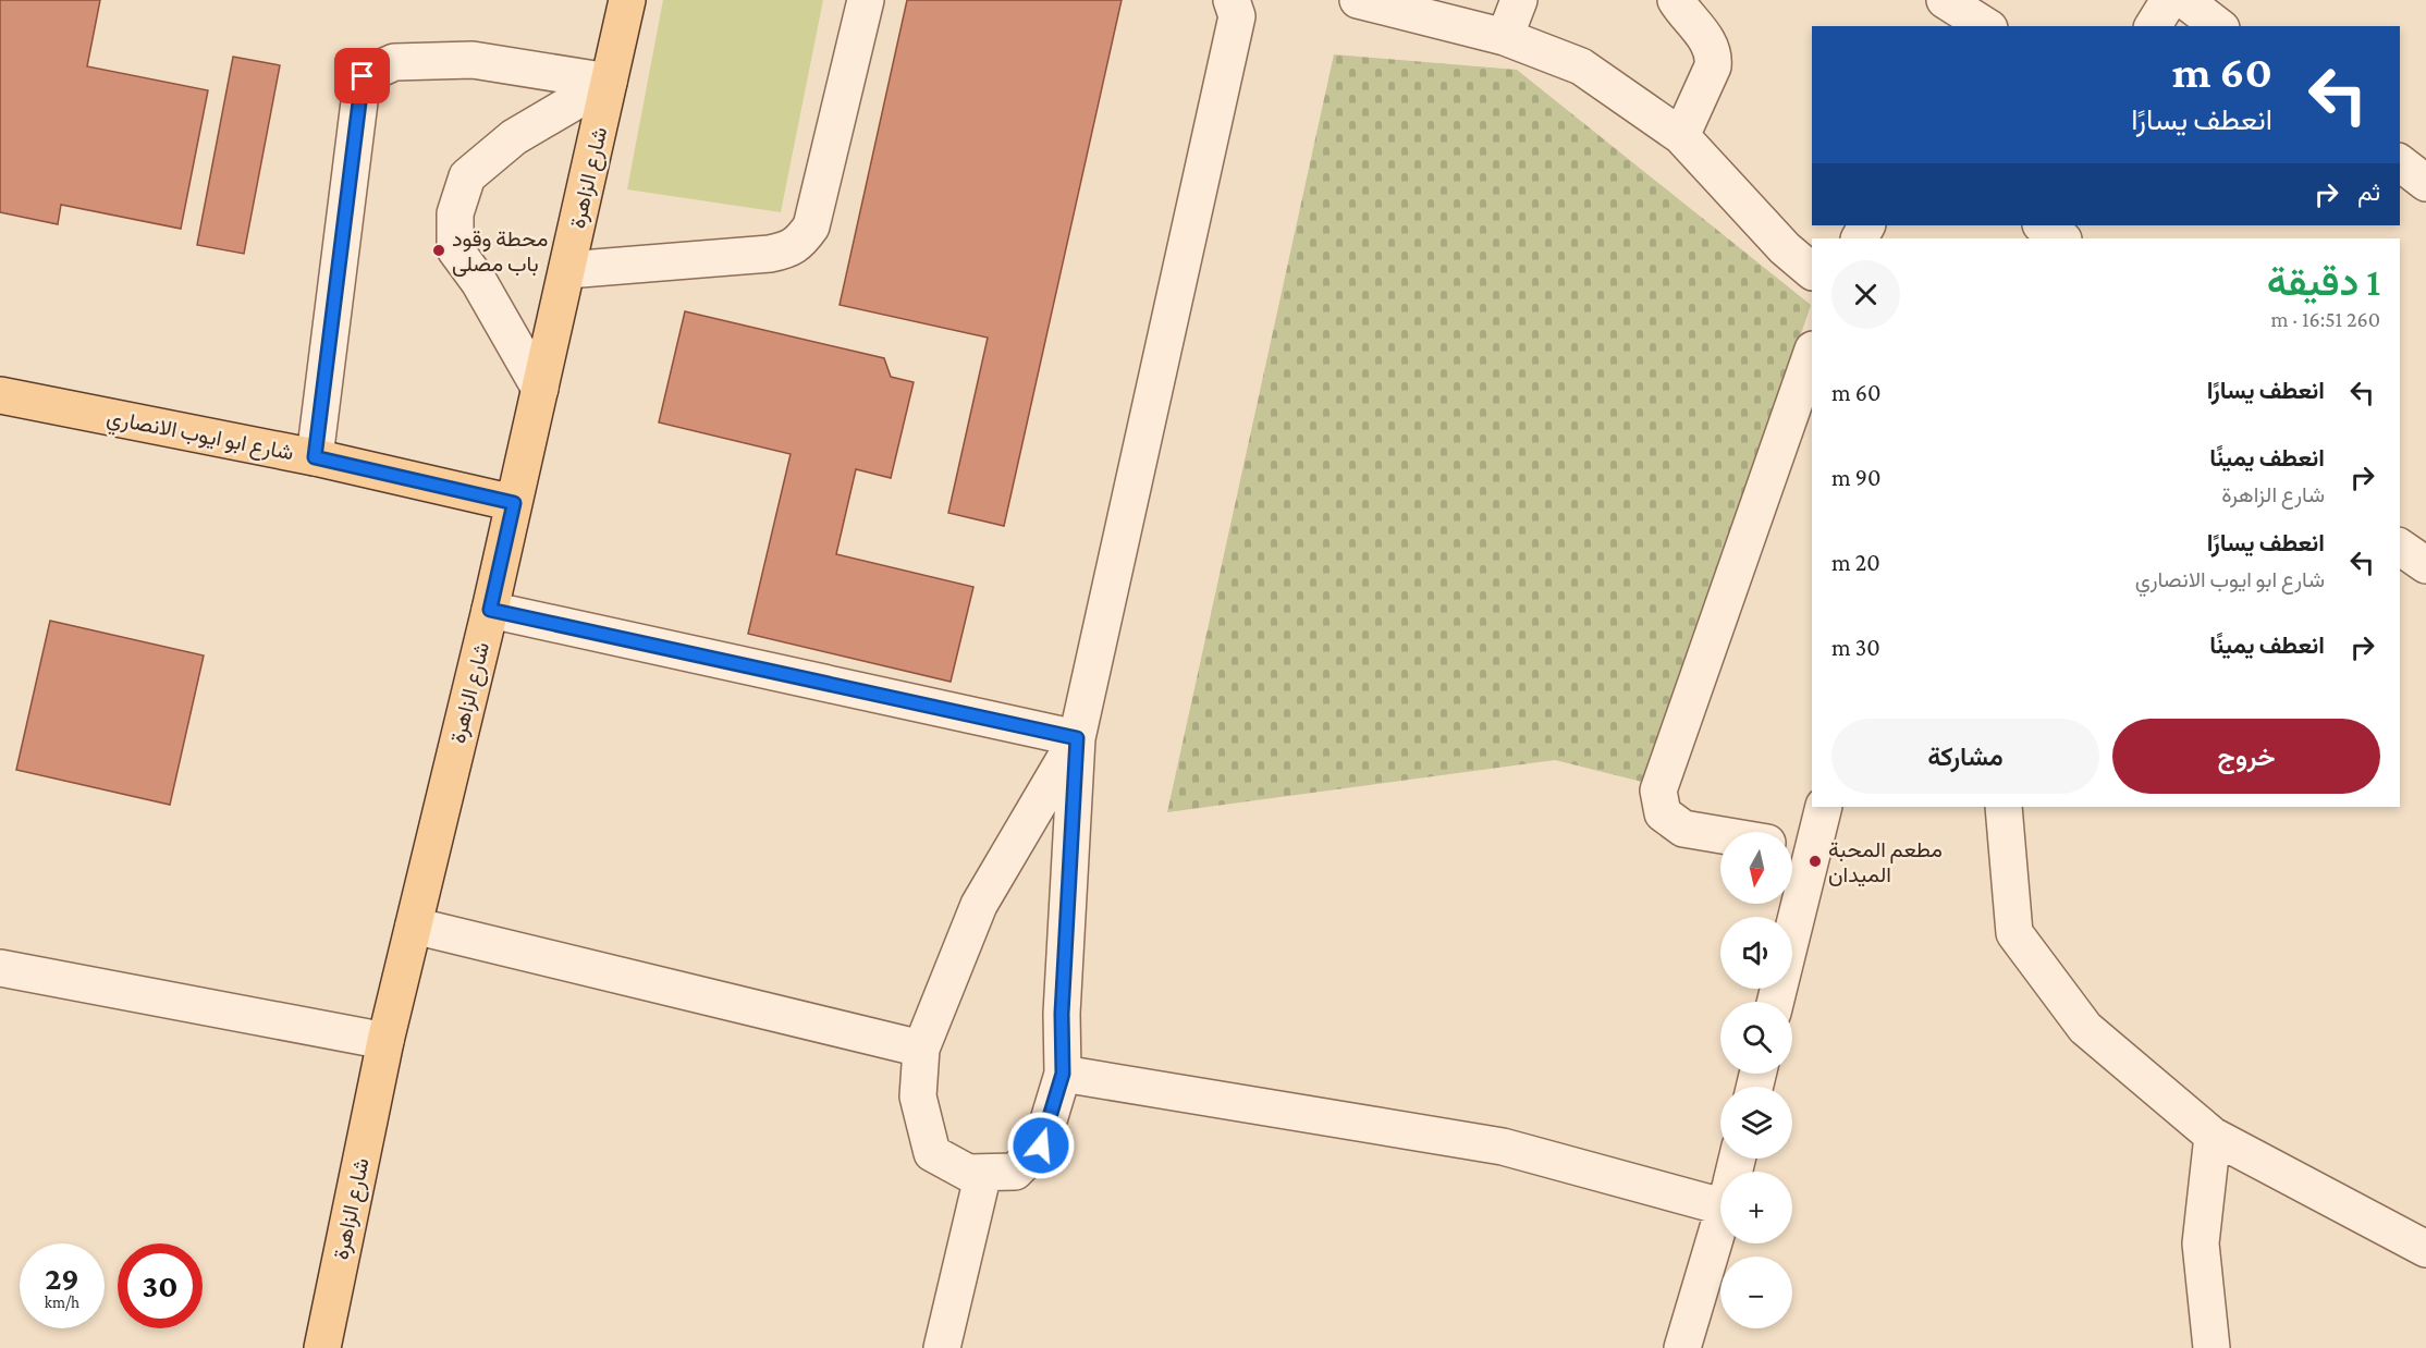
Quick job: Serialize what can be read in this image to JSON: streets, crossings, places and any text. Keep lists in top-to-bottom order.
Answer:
{
  "streets": {
    "main road": ["شارع الزاهرة", "شارع ابو ايوب الانصاري"]
  },
  "crossings": [
    ["شارع الزاهرة", "شارع ابو ايوب الانصاري"]
  ],
  "places": ["محطة وقود باب مصلى", "مطعم المحبة الميدان"],
  "north": "bottom",
  "page": {
    "turn": ["60 m", "انعطف يسارًا"],
    "then": "ثم",
    "heading": ["1 دقيقة", "260 m · 16:51"],
    "list": [
      {
        "name": "انعطف يسارًا",
        "value": "60 m"
      },
      {
        "name": "انعطف يمينًا",
        "note": "شارع الزاهرة",
        "value": "90 m"
      },
      {
        "name": "انعطف يسارًا",
        "note": "شارع ابو ايوب الانصاري",
        "value": "20 m"
      },
      {
        "name": "انعطف يمينًا",
        "value": "30 m"
      }
    ],
    "buttons": ["خروج", "مشاركة"],
    "map_buttons": ["+", "−"],
    "speed": "29 km/h",
    "limit": "30"
  }
}
